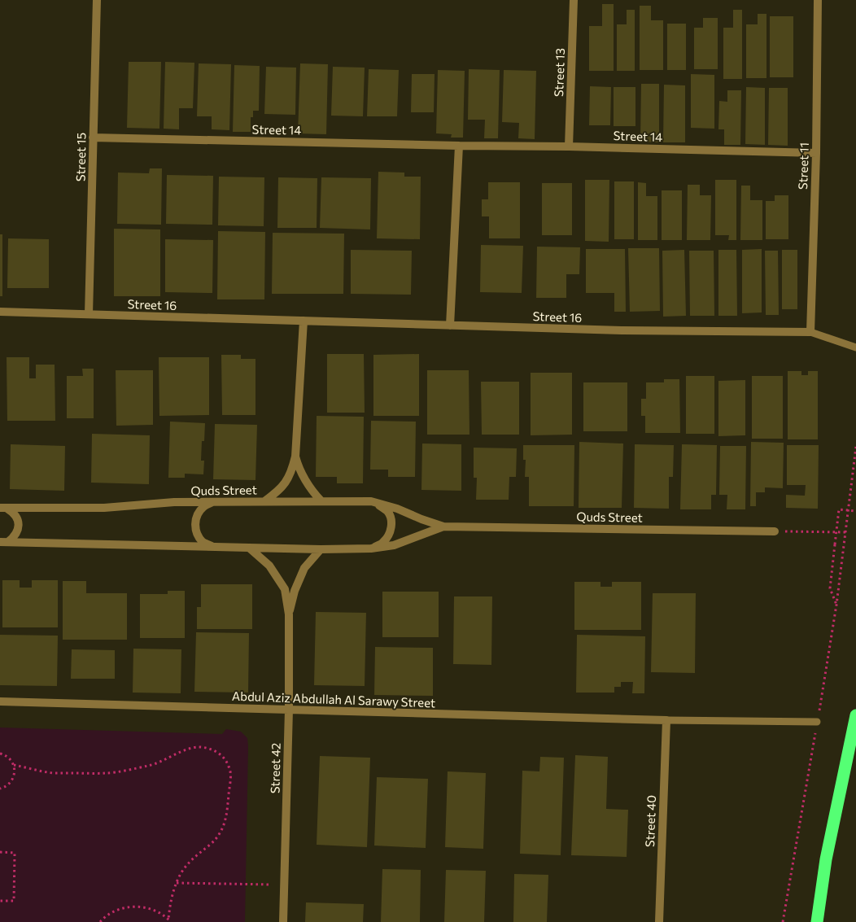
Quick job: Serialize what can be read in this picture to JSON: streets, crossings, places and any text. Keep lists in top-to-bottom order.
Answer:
{
  "streets": {
    "street": [
      "Street 13",
      "Street 14",
      "Street 15",
      "Street 11",
      "Street 16",
      "Quds Street",
      "Abdul Aziz Abdullah Al Sarawy Street",
      "Street 42",
      "Street 40"
    ]
  },
  "crossings": [
    ["Street 13", "Street 14"],
    ["Street 14", "Street 15"],
    ["Street 14", "Street 11"],
    ["Street 15", "Street 16"],
    ["Street 11", "Street 16"],
    ["Quds Street", "Street 42"],
    ["Abdul Aziz Abdullah Al Sarawy Street", "Street 42"],
    ["Abdul Aziz Abdullah Al Sarawy Street", "Street 40"]
  ]
}
